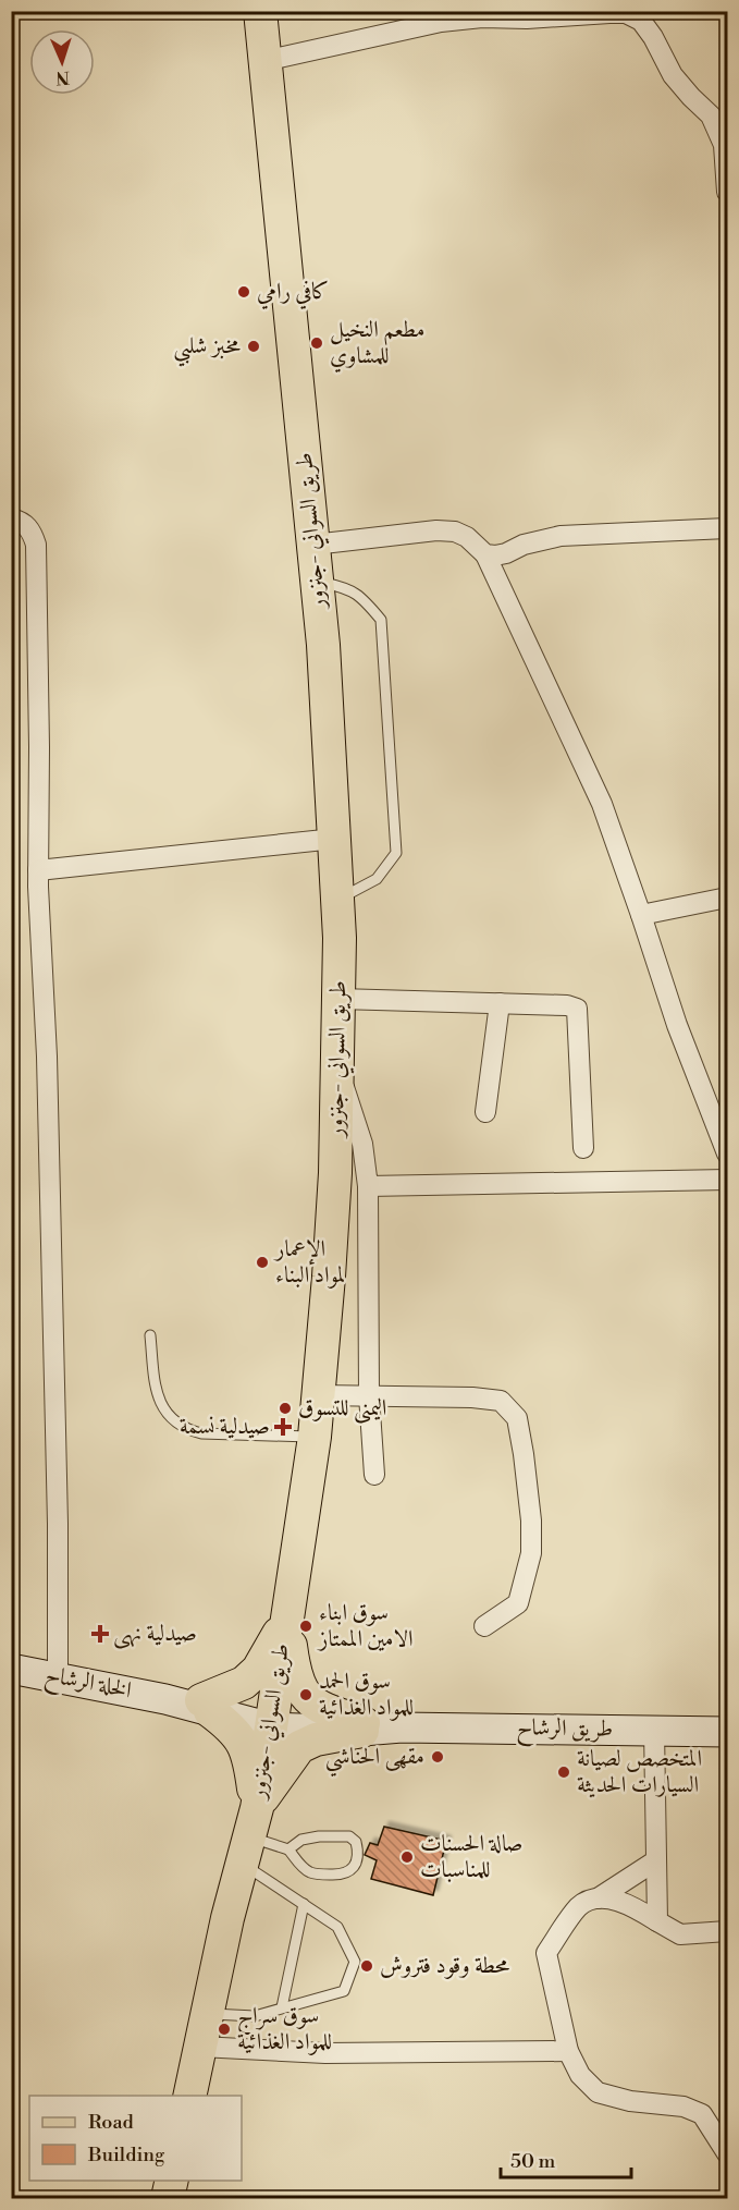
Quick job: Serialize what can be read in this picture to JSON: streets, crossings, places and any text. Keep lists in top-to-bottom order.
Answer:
{
  "streets": {
    "main road": ["طريق السواني -جنزور", "الخلة الرشاح", "طريق الرشاح"]
  },
  "crossings": [
    ["طريق السواني -جنزور", "الخلة الرشاح"],
    ["طريق السواني -جنزور", "طريق الرشاح"],
    ["الخلة الرشاح", "طريق الرشاح"]
  ],
  "places": {
    "other": [
      "كافي رامي",
      "مطعم النخيل للمشاوي",
      "مخبز شلبي",
      "الإعمار لمواد البناء",
      "اليمنى للتسوق",
      "سوق ابناء الامين الممتاز",
      "سوق الحمد للمواد الغذائية",
      "مقهى الحناشي",
      "المتخصص لصيانة السيارات الحديثة",
      "صالة الحسنات للمناسبات",
      "محطة وقود فتروش",
      "سوق سراج للمواد الغذائية"
    ],
    "health": ["صيدلية نسمة", "صيدلية نهى"]
  },
  "legend": ["Road", "Building"],
  "scale_bar": "50 m",
  "north": "bottom"
}
